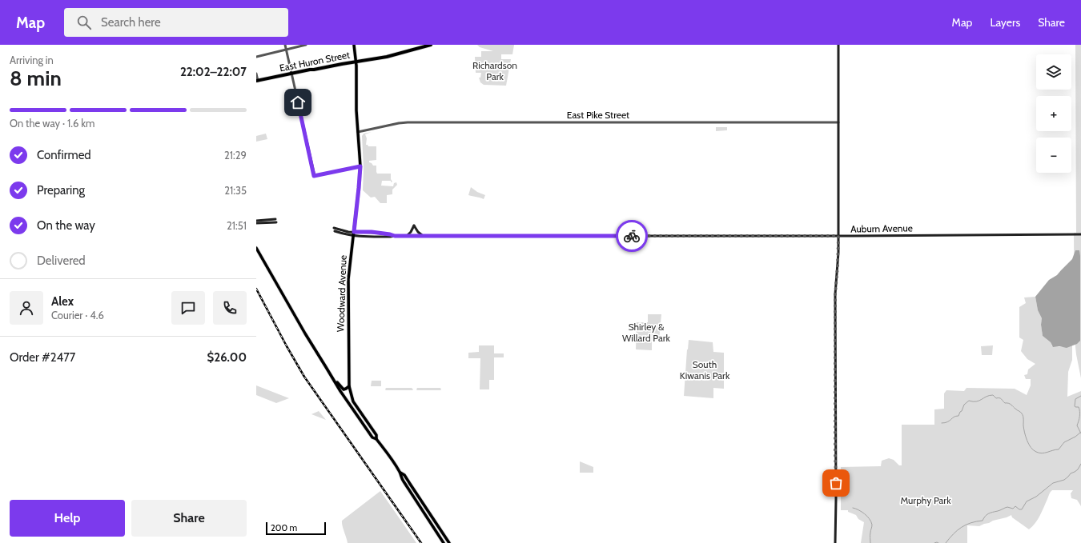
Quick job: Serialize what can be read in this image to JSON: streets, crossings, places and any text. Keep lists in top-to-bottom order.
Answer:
{
  "streets": {
    "highway": ["East Huron Street"],
    "main road": ["Auburn Avenue", "Woodward Avenue"],
    "street": ["East Pike Street"]
  },
  "crossings": [
    ["East Huron Street", "Woodward Avenue"],
    ["East Pike Street", "Woodward Avenue"],
    ["Auburn Avenue", "Woodward Avenue"]
  ],
  "parks": [
    "Richardson Park",
    "Shirley & Willard Park",
    "South Kiwanis Park",
    "Murphy Park"
  ],
  "scale_bar": "200 m",
  "page": {
    "header": "Map",
    "search": "Search here",
    "nav": ["Map", "Layers", "Share"],
    "heading": ["8 min", "Arriving in", "22:02–22:07"],
    "panel": [
      "Alex",
      "Courier · 4.6",
      "Order #2477",
      "$26.00"
    ],
    "map_buttons": ["+", "−"],
    "bar": "On the way · 1.6 km",
    "list": [
      ["Confirmed", "21:29"],
      ["Preparing", "21:35"],
      ["On the way", "21:51"],
      "Delivered"
    ],
    "buttons": ["Help", "Share"],
    "scale": "200 m"
  }
}
